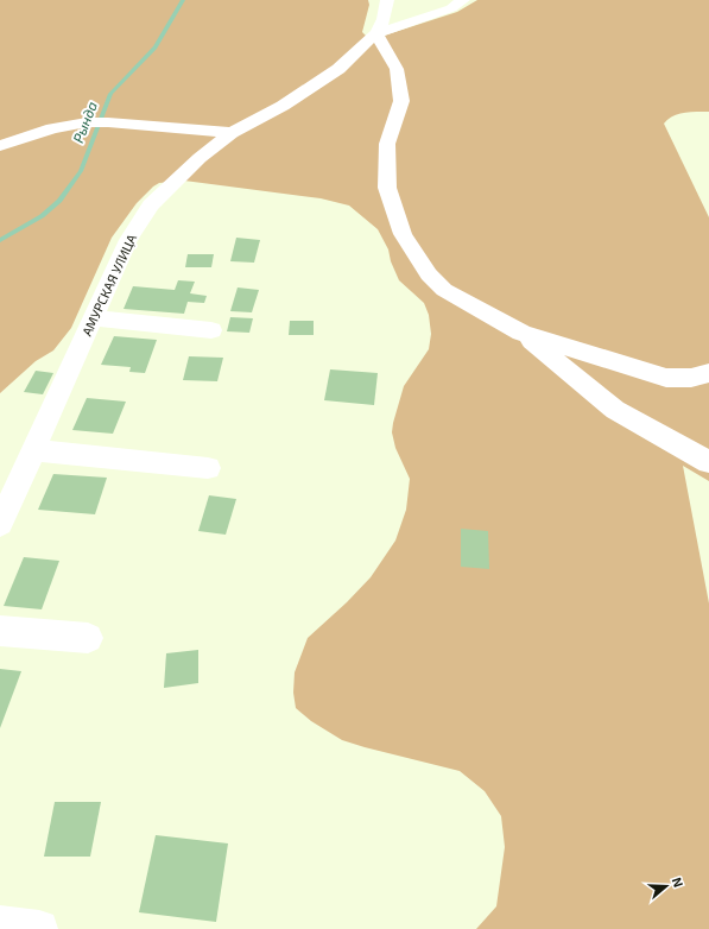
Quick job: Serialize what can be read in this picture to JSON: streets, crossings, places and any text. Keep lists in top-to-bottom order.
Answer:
{
  "streets": {
    "street": ["АМУРСКАЯ УЛИЦА"]
  },
  "water": ["Рында"],
  "north": "right"
}
